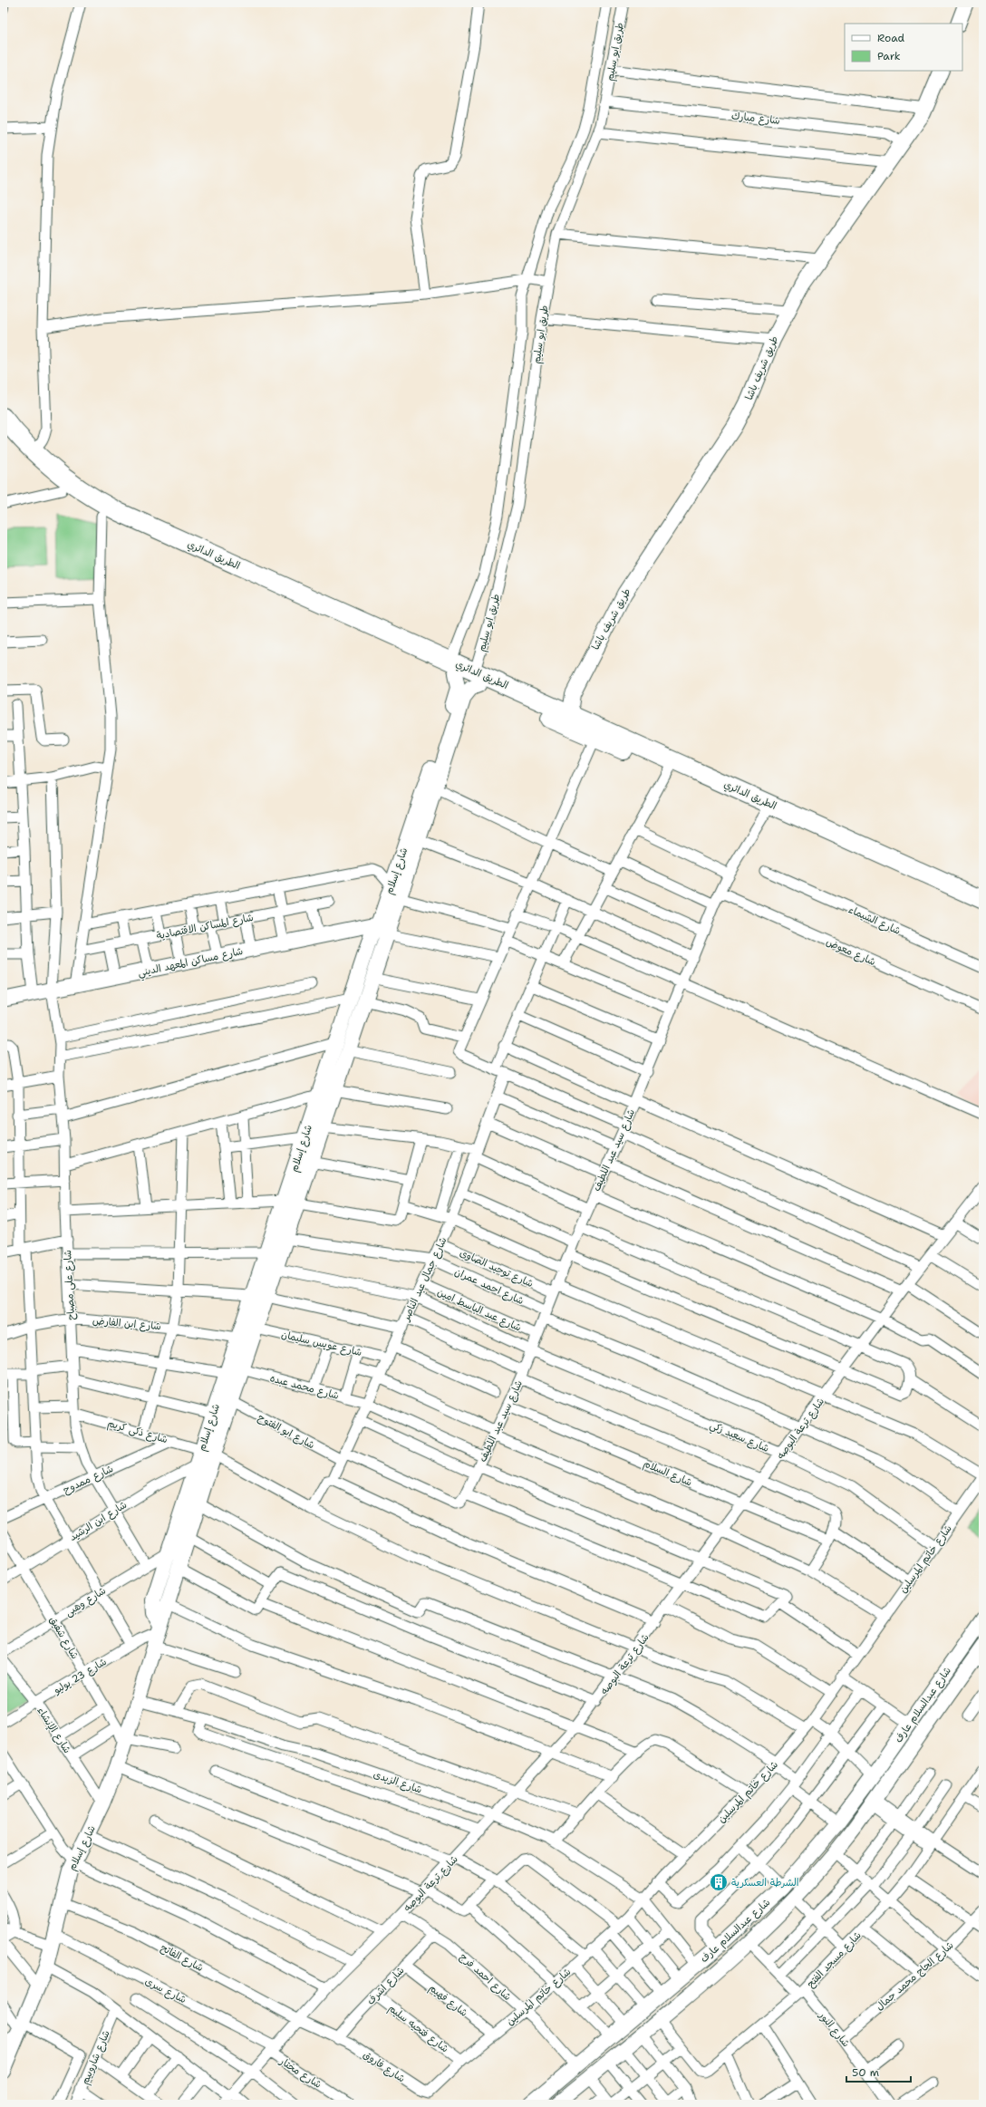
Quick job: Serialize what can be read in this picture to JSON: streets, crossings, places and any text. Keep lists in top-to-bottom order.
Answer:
{
  "streets": {
    "highway": ["الطريق الدائري"],
    "street": [
      "طريق ابو سليم",
      "شارع مبارك",
      "طريق شريف باشا",
      "شارع إسلام",
      "شارع الشيماء",
      "شارع المساكن الاقتصادية",
      "شارع معوض",
      "شارع مساكن المعهد الديني",
      "شارع سيد عبد اللطيف",
      "شارع توحيد الصاوى",
      "شارع جمال عبد الناصر",
      "شارع على مصباح",
      "شارع احمد عمران",
      "شارع عبد الباسط امين",
      "شارع ابن الفارض",
      "شارع عويس سليمان",
      "شارع محمد عبده",
      "شارع ترعة البوصه",
      "شارع ذكى كريم",
      "شارع ابو الفتوح",
      "شارع سعيد زكي",
      "شارع السلام",
      "شارع ممدوح",
      "شارع ابن الرشيد",
      "شارع خاتم المرسلين",
      "شارع وهبى",
      "شارع شفيق",
      "شارع 23 يوليو",
      "شارع عبدالسلام عارف",
      "شارع الإنشاء",
      "شارع الزيدى",
      "شارع الفاتح",
      "شارع مسجد الفتح",
      "شارع الحاج محمد جمال",
      "شارع احمد فرج",
      "شارع اشرف",
      "شارع سرى",
      "شارع فهيم",
      "شارع فتحيه سليم",
      "شارع النور",
      "شارع شاروبيم",
      "شارع فاروق",
      "شارع مختار"
    ]
  },
  "crossings": [
    ["طريق ابو سليم", "شارع مبارك"],
    ["طريق ابو سليم", "الطريق الدائري"],
    ["طريق ابو سليم", "شارع إسلام"],
    ["شارع مبارك", "طريق شريف باشا"],
    ["طريق شريف باشا", "الطريق الدائري"],
    ["الطريق الدائري", "شارع إسلام"],
    ["الطريق الدائري", "شارع سيد عبد اللطيف"],
    ["شارع إسلام", "شارع مساكن المعهد الديني"],
    ["شارع إسلام", "شارع احمد عمران"],
    ["شارع إسلام", "شارع ابن الفارض"],
    ["شارع إسلام", "شارع عويس سليمان"],
    ["شارع إسلام", "شارع محمد عبده"],
    ["شارع إسلام", "شارع ذكى كريم"],
    ["شارع إسلام", "شارع ابو الفتوح"],
    ["شارع إسلام", "شارع سعيد زكي"],
    ["شارع إسلام", "شارع ابن الرشيد"],
    ["شارع إسلام", "شارع وهبى"],
    ["شارع إسلام", "شارع شفيق"],
    ["شارع إسلام", "شارع 23 يوليو"],
    ["شارع إسلام", "شارع الإنشاء"],
    ["شارع إسلام", "شارع الزيدى"],
    ["شارع إسلام", "شارع الفاتح"],
    ["شارع إسلام", "شارع سرى"],
    ["شارع معوض", "شارع سيد عبد اللطيف"],
    ["شارع مساكن المعهد الديني", "شارع على مصباح"],
    ["شارع سيد عبد اللطيف", "شارع توحيد الصاوى"],
    ["شارع سيد عبد اللطيف", "شارع احمد عمران"],
    ["شارع سيد عبد اللطيف", "شارع عبد الباسط امين"],
    ["شارع سيد عبد اللطيف", "شارع محمد عبده"],
    ["شارع سيد عبد اللطيف", "شارع ابو الفتوح"],
    ["شارع سيد عبد اللطيف", "شارع سعيد زكي"],
    ["شارع سيد عبد اللطيف", "شارع السلام"],
    ["شارع توحيد الصاوى", "شارع جمال عبد الناصر"],
    ["شارع توحيد الصاوى", "شارع ترعة البوصه"],
    ["شارع جمال عبد الناصر", "شارع احمد عمران"],
    ["شارع جمال عبد الناصر", "شارع عبد الباسط امين"],
    ["شارع جمال عبد الناصر", "شارع عويس سليمان"],
    ["شارع جمال عبد الناصر", "شارع محمد عبده"],
    ["شارع جمال عبد الناصر", "شارع ذكى كريم"],
    ["شارع جمال عبد الناصر", "شارع ابو الفتوح"],
    ["شارع جمال عبد الناصر", "شارع سعيد زكي"],
    ["شارع على مصباح", "شارع ابن الفارض"],
    ["شارع على مصباح", "شارع ذكى كريم"],
    ["شارع على مصباح", "شارع ممدوح"],
    ["شارع على مصباح", "شارع ابن الرشيد"],
    ["شارع على مصباح", "شارع وهبى"],
    ["شارع احمد عمران", "شارع ترعة البوصه"],
    ["شارع احمد عمران", "شارع خاتم المرسلين"],
    ["شارع ابن الفارض", "شارع عويس سليمان"],
    ["شارع ترعة البوصه", "شارع ذكى كريم"],
    ["شارع ترعة البوصه", "شارع سعيد زكي"],
    ["شارع ترعة البوصه", "شارع السلام"],
    ["شارع ترعة البوصه", "شارع الزيدى"],
    ["شارع ترعة البوصه", "شارع الفاتح"],
    ["شارع ترعة البوصه", "شارع احمد فرج"],
    ["شارع ترعة البوصه", "شارع سرى"],
    ["شارع ترعة البوصه", "شارع فاروق"],
    ["شارع ترعة البوصه", "شارع مختار"],
    ["شارع ذكى كريم", "شارع ممدوح"],
    ["شارع ذكى كريم", "شارع خاتم المرسلين"],
    ["شارع سعيد زكي", "شارع خاتم المرسلين"],
    ["شارع السلام", "شارع خاتم المرسلين"],
    ["شارع ابن الرشيد", "شارع شفيق"],
    ["شارع خاتم المرسلين", "شارع الزيدى"],
    ["شارع خاتم المرسلين", "شارع احمد فرج"],
    ["شارع خاتم المرسلين", "شارع فهيم"],
    ["شارع خاتم المرسلين", "شارع فتحيه سليم"],
    ["شارع خاتم المرسلين", "شارع فاروق"],
    ["شارع وهبى", "شارع شفيق"],
    ["شارع شفيق", "شارع 23 يوليو"],
    ["شارع 23 يوليو", "شارع الإنشاء"],
    ["شارع عبدالسلام عارف", "شارع مسجد الفتح"],
    ["شارع عبدالسلام عارف", "شارع احمد فرج"],
    ["شارع عبدالسلام عارف", "شارع النور"],
    ["شارع الفاتح", "شارع فاروق"],
    ["شارع مسجد الفتح", "شارع النور"],
    ["شارع الحاج محمد جمال", "شارع النور"],
    ["شارع احمد فرج", "شارع اشرف"],
    ["شارع اشرف", "شارع فهيم"],
    ["شارع اشرف", "شارع فتحيه سليم"],
    ["شارع اشرف", "شارع فاروق"],
    ["شارع سرى", "شارع مختار"],
    ["شارع فتحيه سليم", "شارع فاروق"]
  ],
  "places": {
    "building": ["الشرطة العسكرية"]
  },
  "legend": ["Road", "Park"],
  "scale_bar": "50 m"
}
